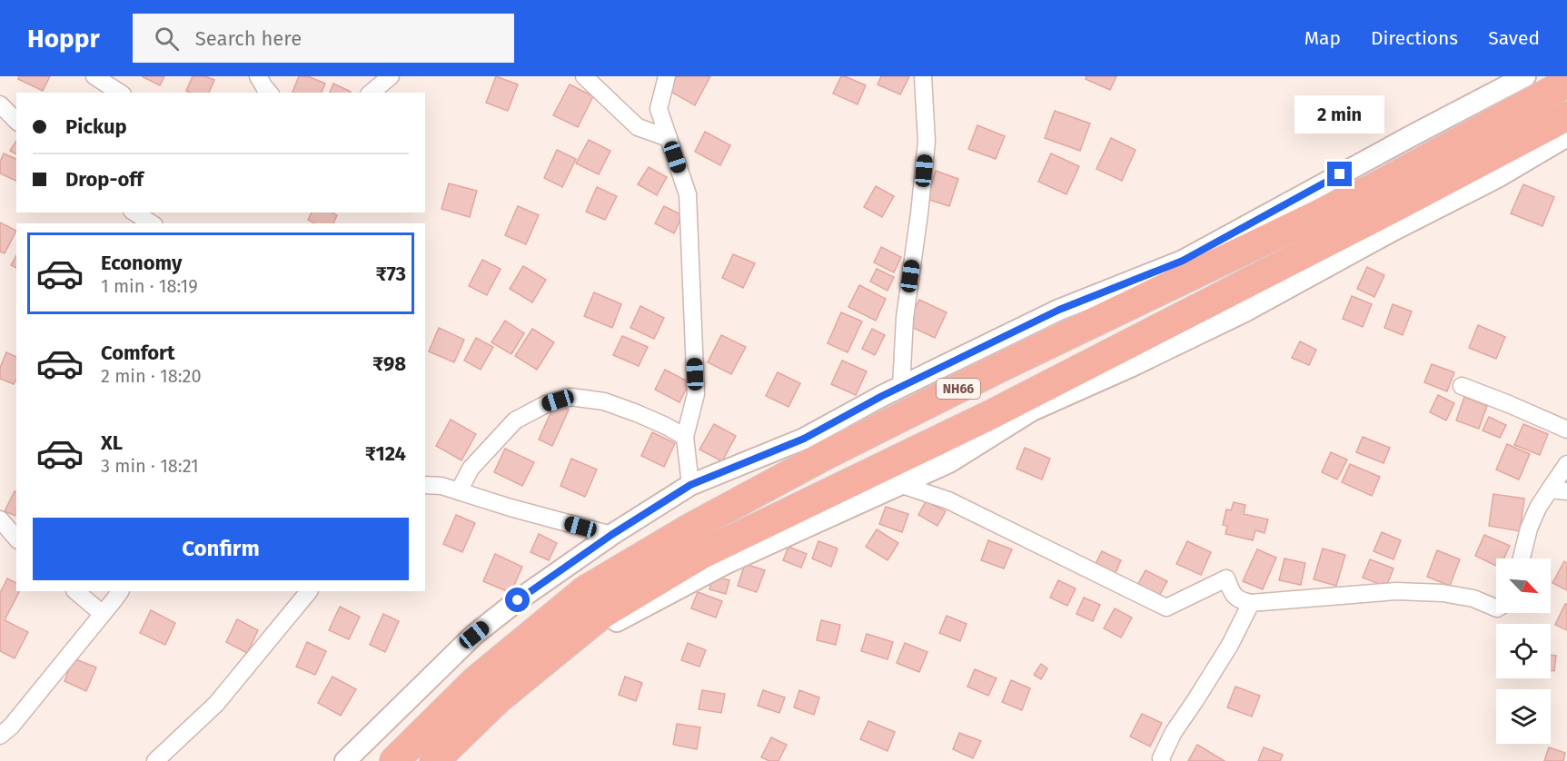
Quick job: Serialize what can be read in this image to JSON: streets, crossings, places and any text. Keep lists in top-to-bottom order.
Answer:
{
  "streets": {
    "highway": ["NH66"]
  },
  "north": "bottom right",
  "page": {
    "header": "Hoppr",
    "search": "Search here",
    "nav": ["Map", "Directions", "Saved"],
    "banner": ["Pickup", "Drop-off"],
    "bubble": "2 min",
    "list": [
      {
        "name": "Economy",
        "note": "1 min · 18:19",
        "value": "₹73"
      },
      {
        "name": "Comfort",
        "note": "2 min · 18:20",
        "value": "₹98"
      },
      {
        "name": "XL",
        "note": "3 min · 18:21",
        "value": "₹124"
      }
    ],
    "buttons": "Confirm"
  }
}
